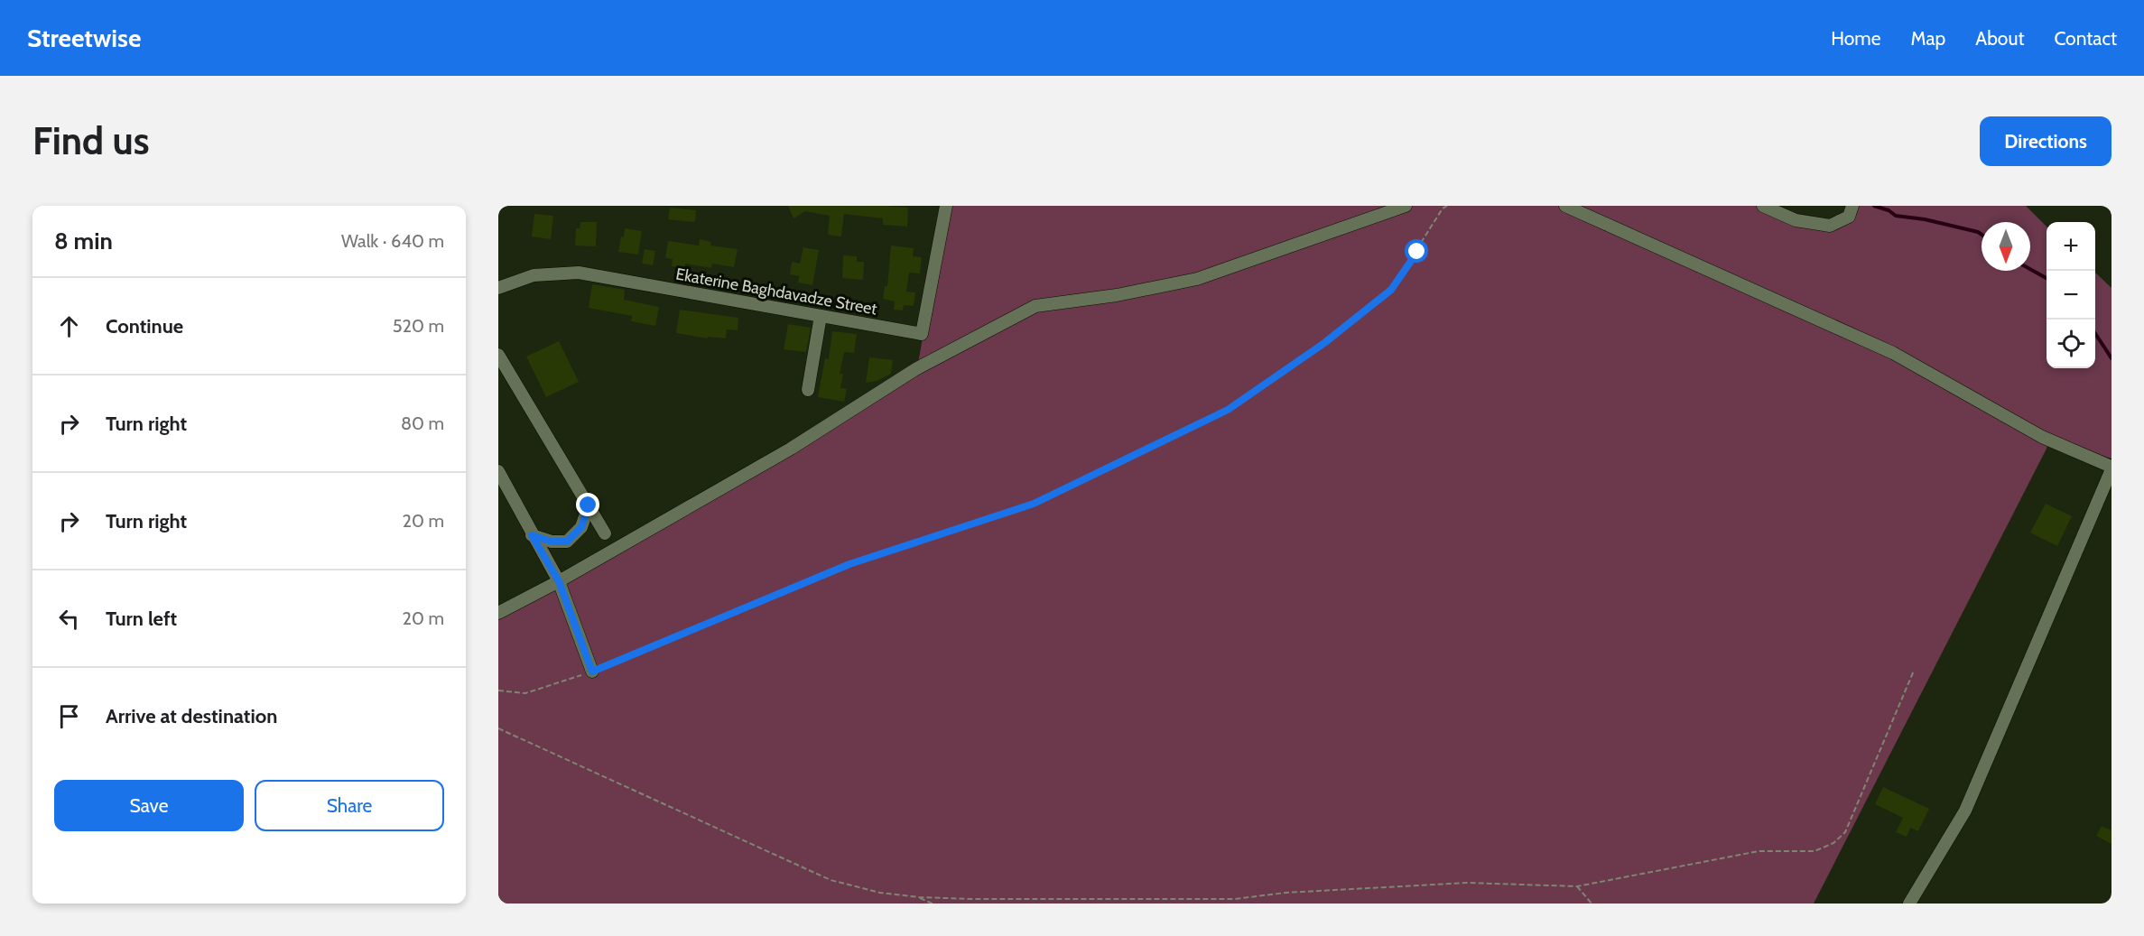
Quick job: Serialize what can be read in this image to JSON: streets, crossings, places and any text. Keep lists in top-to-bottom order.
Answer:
{
  "streets": {
    "street": ["Ekaterine Baghdavadze Street"]
  },
  "north": "bottom",
  "page": {
    "header": "Streetwise",
    "nav": [
      "Home",
      "Map",
      "About",
      "Contact"
    ],
    "buttons": [
      "Directions",
      ["Save", "Share"]
    ],
    "title": "Find us",
    "heading": ["8 min", "Walk · 640 m"],
    "map_buttons": ["+", "−"],
    "list": [
      ["Continue", "520 m"],
      ["Turn right", "80 m"],
      ["Turn right", "20 m"],
      ["Turn left", "20 m"],
      "Arrive at destination"
    ]
  }
}
